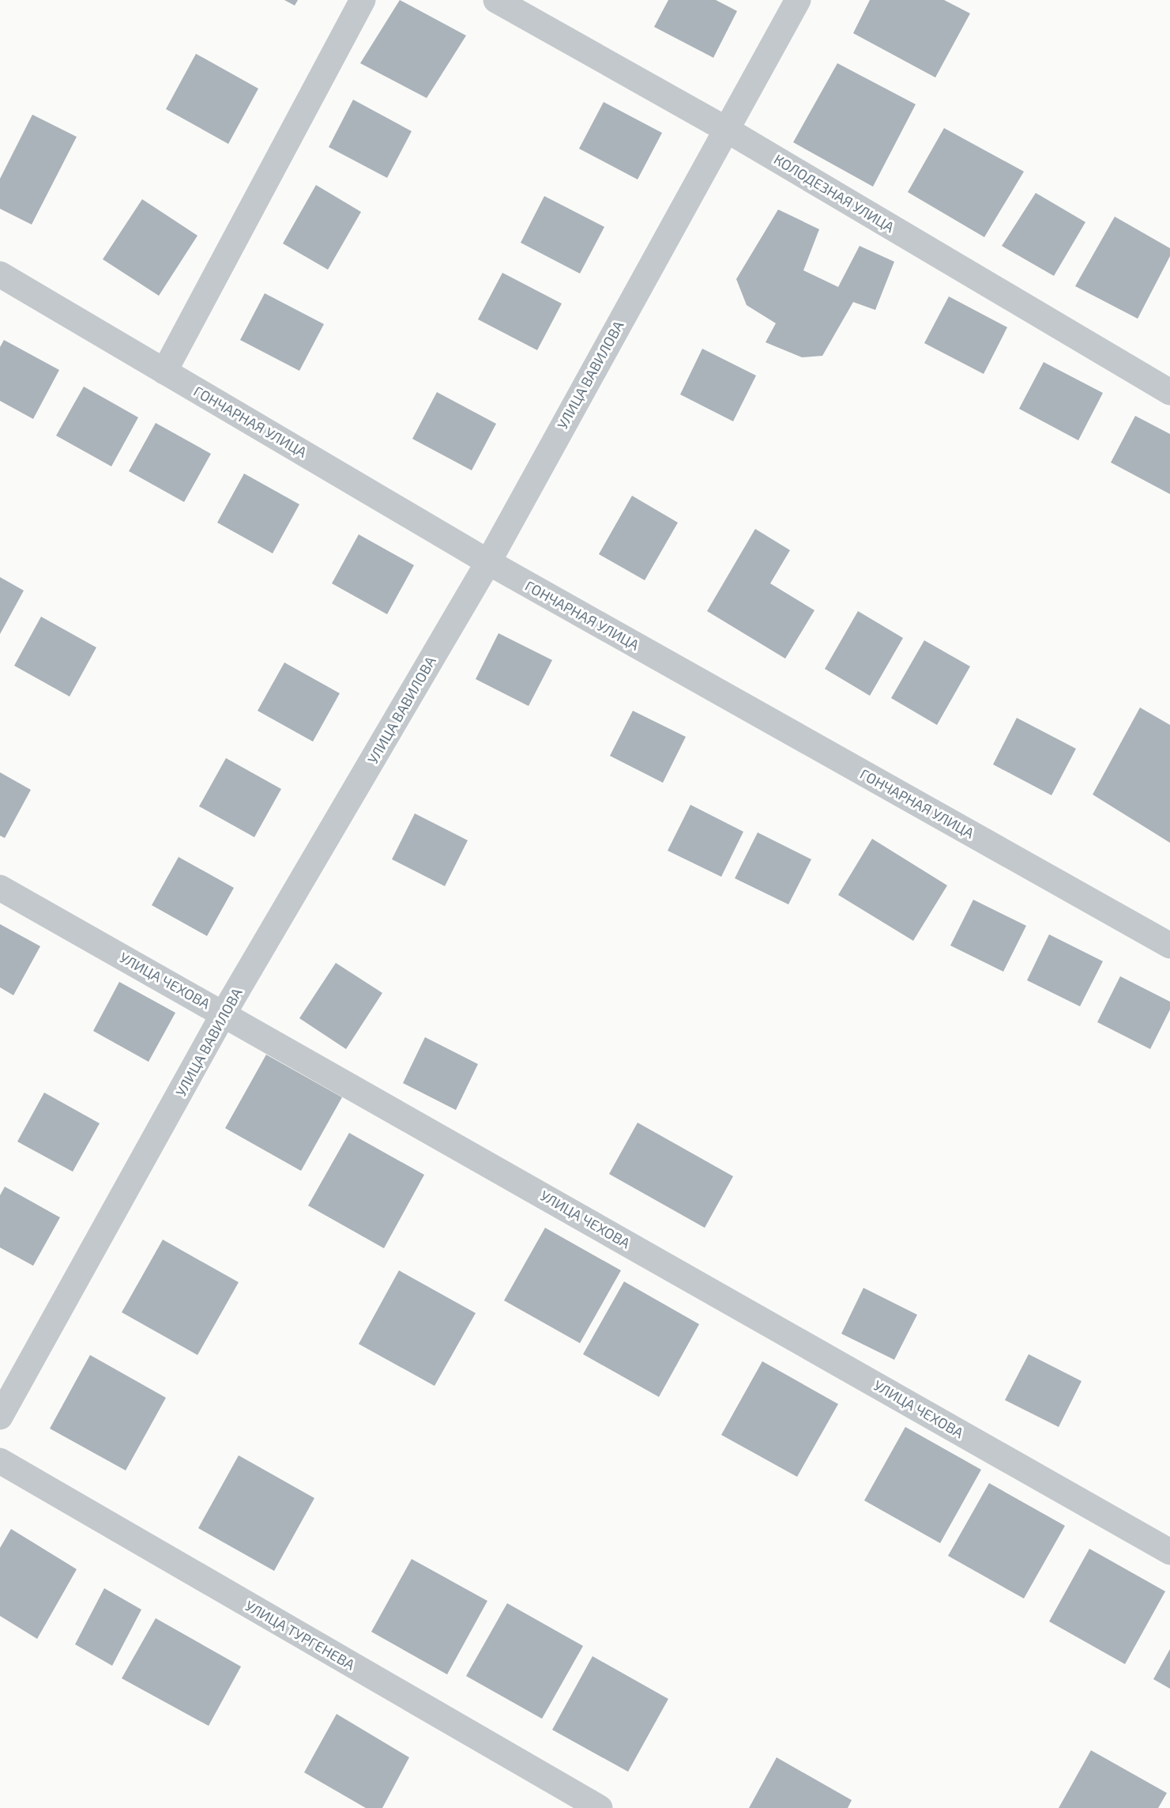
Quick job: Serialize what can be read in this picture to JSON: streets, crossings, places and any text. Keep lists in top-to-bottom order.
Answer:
{
  "streets": {
    "street": [
      "КОЛОДЕЗНАЯ УЛИЦА",
      "УЛИЦА ВАВИЛОВА",
      "ГОНЧАРНАЯ УЛИЦА",
      "УЛИЦА ЧЕХОВА",
      "УЛИЦА ТУРГЕНЕВА"
    ]
  },
  "crossings": [
    ["КОЛОДЕЗНАЯ УЛИЦА", "УЛИЦА ВАВИЛОВА"],
    ["УЛИЦА ВАВИЛОВА", "ГОНЧАРНАЯ УЛИЦА"],
    ["УЛИЦА ВАВИЛОВА", "УЛИЦА ЧЕХОВА"]
  ]
}
